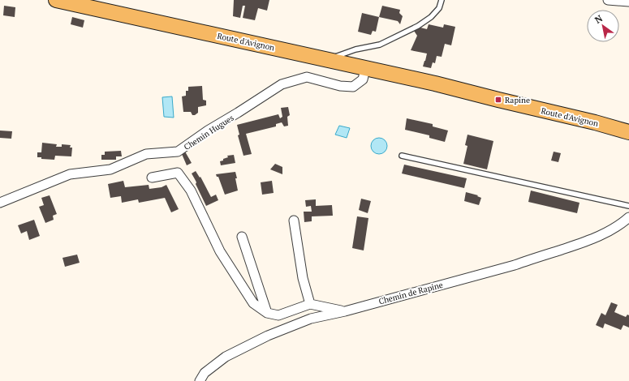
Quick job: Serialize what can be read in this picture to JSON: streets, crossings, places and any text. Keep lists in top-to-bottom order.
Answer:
{
  "streets": {
    "main road": ["Route d'Avignon"],
    "street": ["Chemin Hugues", "Chemin de Rapine"]
  },
  "crossings": [
    ["Route d'Avignon", "Chemin Hugues"]
  ],
  "places": {
    "transit": ["Rapine"]
  },
  "north": "top left"
}
